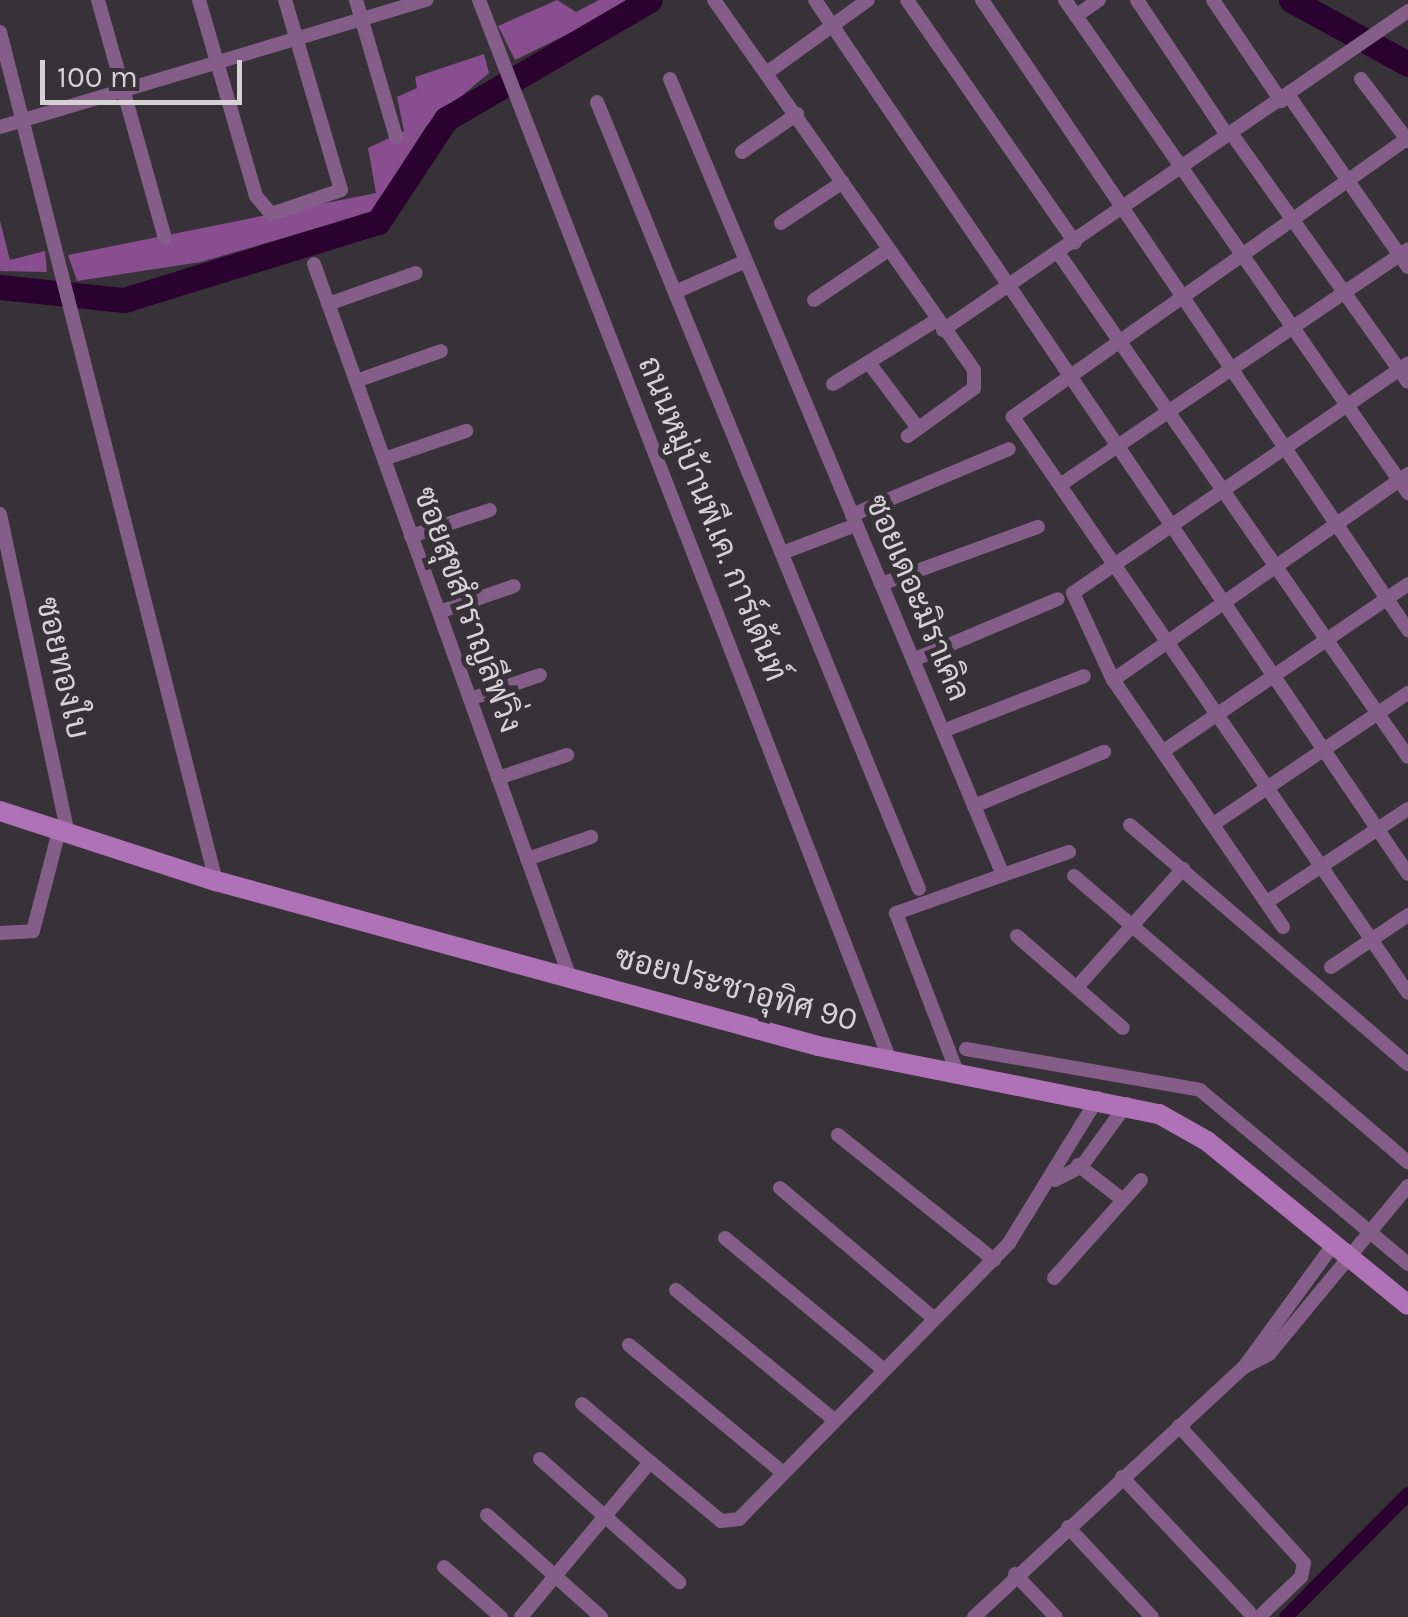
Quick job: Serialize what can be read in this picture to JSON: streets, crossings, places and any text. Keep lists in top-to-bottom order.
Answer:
{
  "streets": {
    "street": [
      "ถนนหมู่บ้านพี.เค. การ์เด้นท์",
      "ซอยเดอะมิราเคิล",
      "ซอยสุขสำราญลีฟวิ่ง",
      "ซอยทองใบ",
      "ซอยประชาอุทิศ 90"
    ]
  },
  "crossings": [
    ["ถนนหมู่บ้านพี.เค. การ์เด้นท์", "ซอยประชาอุทิศ 90"],
    ["ซอยสุขสำราญลีฟวิ่ง", "ซอยประชาอุทิศ 90"],
    ["ซอยทองใบ", "ซอยประชาอุทิศ 90"]
  ],
  "scale_bar": "100 m"
}
